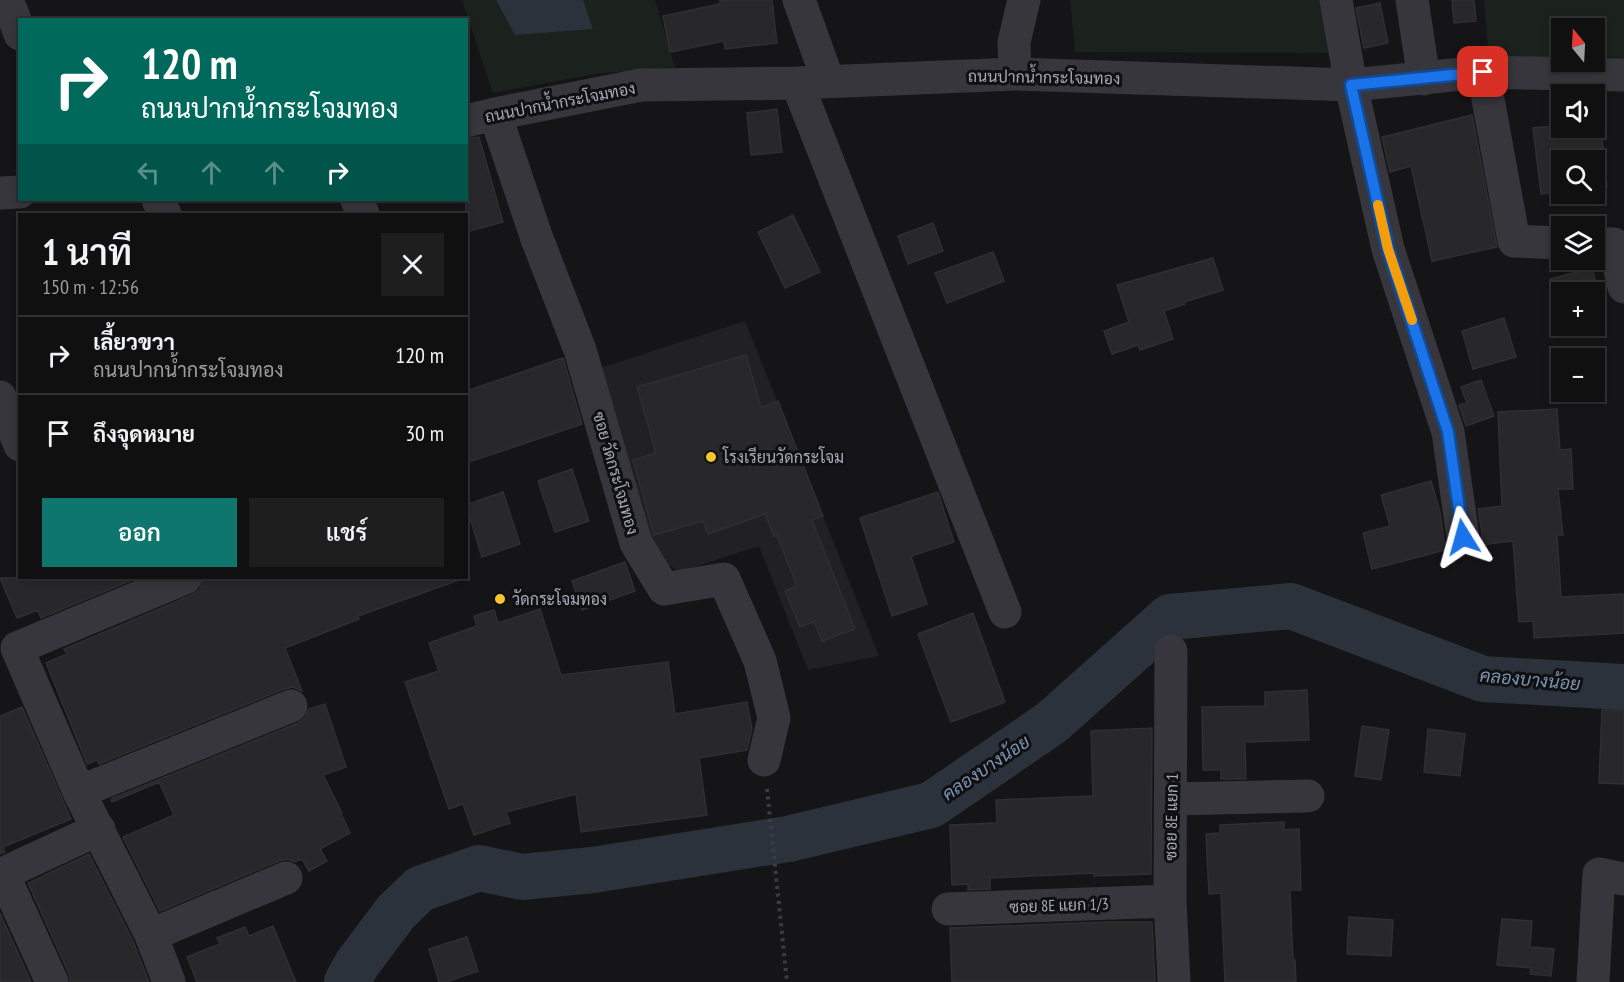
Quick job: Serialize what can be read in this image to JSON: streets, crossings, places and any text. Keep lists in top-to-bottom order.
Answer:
{
  "streets": {
    "street": [
      "ถนนปากน้ำกระโจมทอง",
      "ซอย วัดกระโจมทอง",
      "ซอย 8E แยก 1",
      "ซอย 8E แยก 1/3"
    ]
  },
  "crossings": [
    ["ถนนปากน้ำกระโจมทอง", "ซอย วัดกระโจมทอง"],
    ["ซอย 8E แยก 1", "ซอย 8E แยก 1/3"]
  ],
  "water": ["คลองบางน้อย"],
  "places": ["โรงเรียนวัดกระโจม", "วัดกระโจมทอง"],
  "north": "top",
  "page": {
    "map_buttons": ["+", "−"],
    "turn": ["120 m", "ถนนปากน้ำกระโจมทอง"],
    "heading": ["1 นาที", "150 m · 12:56"],
    "list": [
      {
        "name": "เลี้ยวขวา",
        "note": "ถนนปากน้ำกระโจมทอง",
        "value": "120 m"
      },
      {
        "name": "ถึงจุดหมาย",
        "value": "30 m"
      }
    ],
    "buttons": ["ออก", "แชร์"]
  }
}
